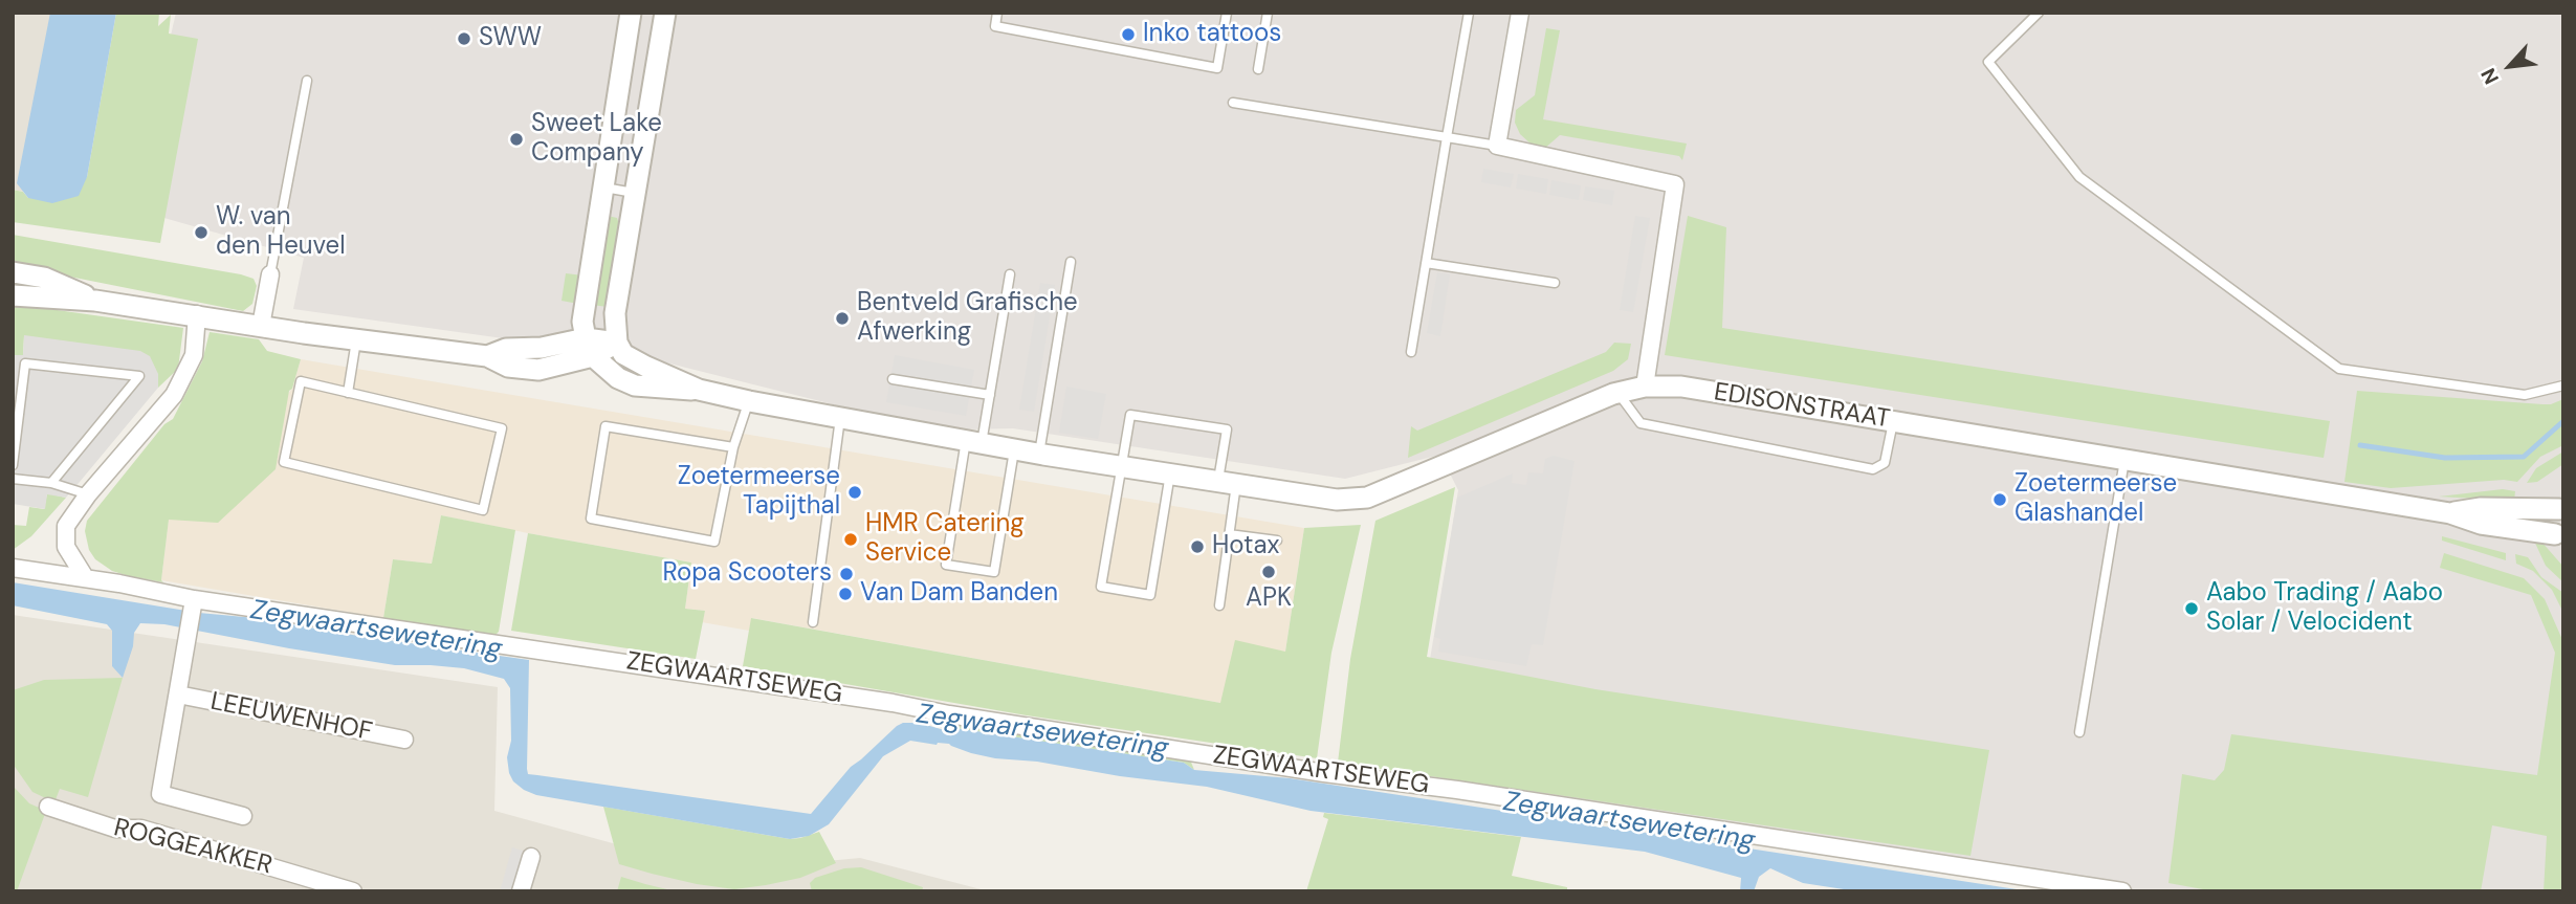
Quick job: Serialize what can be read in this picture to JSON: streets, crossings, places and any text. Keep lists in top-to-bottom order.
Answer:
{
  "streets": {
    "street": [
      "EDISONSTRAAT",
      "ZEGWAARTSEWEG",
      "LEEUWENHOF",
      "ROGGEAKKER"
    ]
  },
  "crossings": [
    ["ZEGWAARTSEWEG", "LEEUWENHOF"]
  ],
  "water": ["Zegwaartsewetering"],
  "places": [
    "Inko tattoos",
    "SWW",
    "Sweet Lake Company",
    "W. van den Heuvel",
    "Bentveld Grafische Afwerking",
    "Zoetermeerse Tapijthal",
    "Zoetermeerse Glashandel",
    "HMR Catering Service",
    "Hotax",
    "APK",
    "Ropa Scooters",
    "Van Dam Banden",
    "Aabo Trading / Aabo Solar / Velocident"
  ],
  "north": "bottom left"
}
